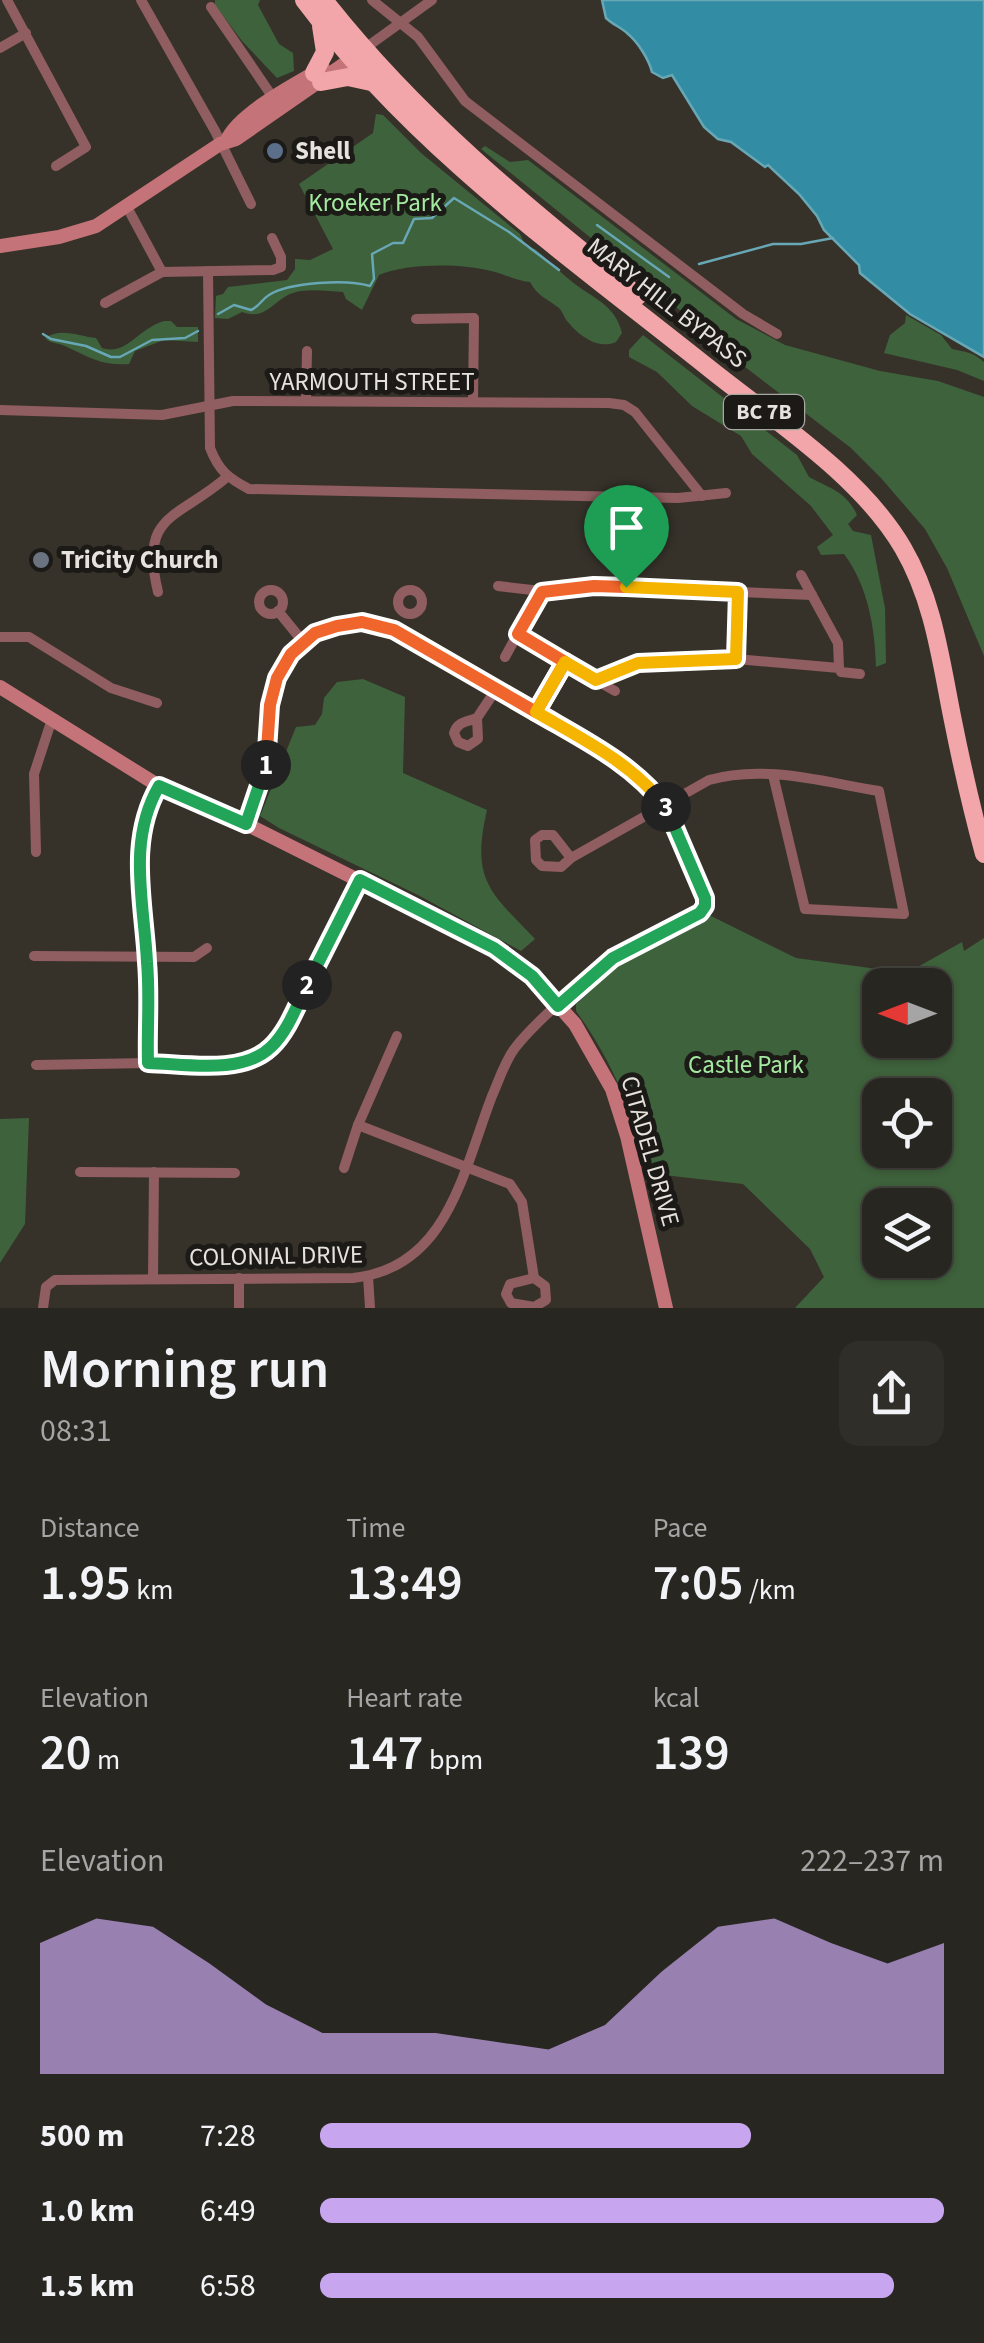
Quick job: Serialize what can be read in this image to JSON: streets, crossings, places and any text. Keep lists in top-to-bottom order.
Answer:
{
  "streets": {
    "highway": ["MARY HILL BYPASS", "BC 7B"],
    "street": ["YARMOUTH STREET", "CITADEL DRIVE", "COLONIAL DRIVE"]
  },
  "crossings": [
    ["CITADEL DRIVE", "COLONIAL DRIVE"]
  ],
  "parks": ["Kroeker Park", "Castle Park"],
  "places": ["Shell", "TriCity Church"],
  "north": "left",
  "page": {
    "pins": ["1", "3", "2"],
    "heading": ["Morning run", "08:31"],
    "stats": [
      ["Distance", "1.95 km"],
      ["Time", "13:49"],
      ["Pace", "7:05 /km"],
      ["Elevation", "20 m"],
      ["Heart rate", "147 bpm"],
      ["kcal", "139"]
    ],
    "chart": ["Elevation", "222–237 m"],
    "list": [
      {
        "name": "500 m",
        "note": "7:28"
      },
      {
        "name": "1.0 km",
        "note": "6:49"
      },
      {
        "name": "1.5 km",
        "note": "6:58"
      }
    ]
  }
}
